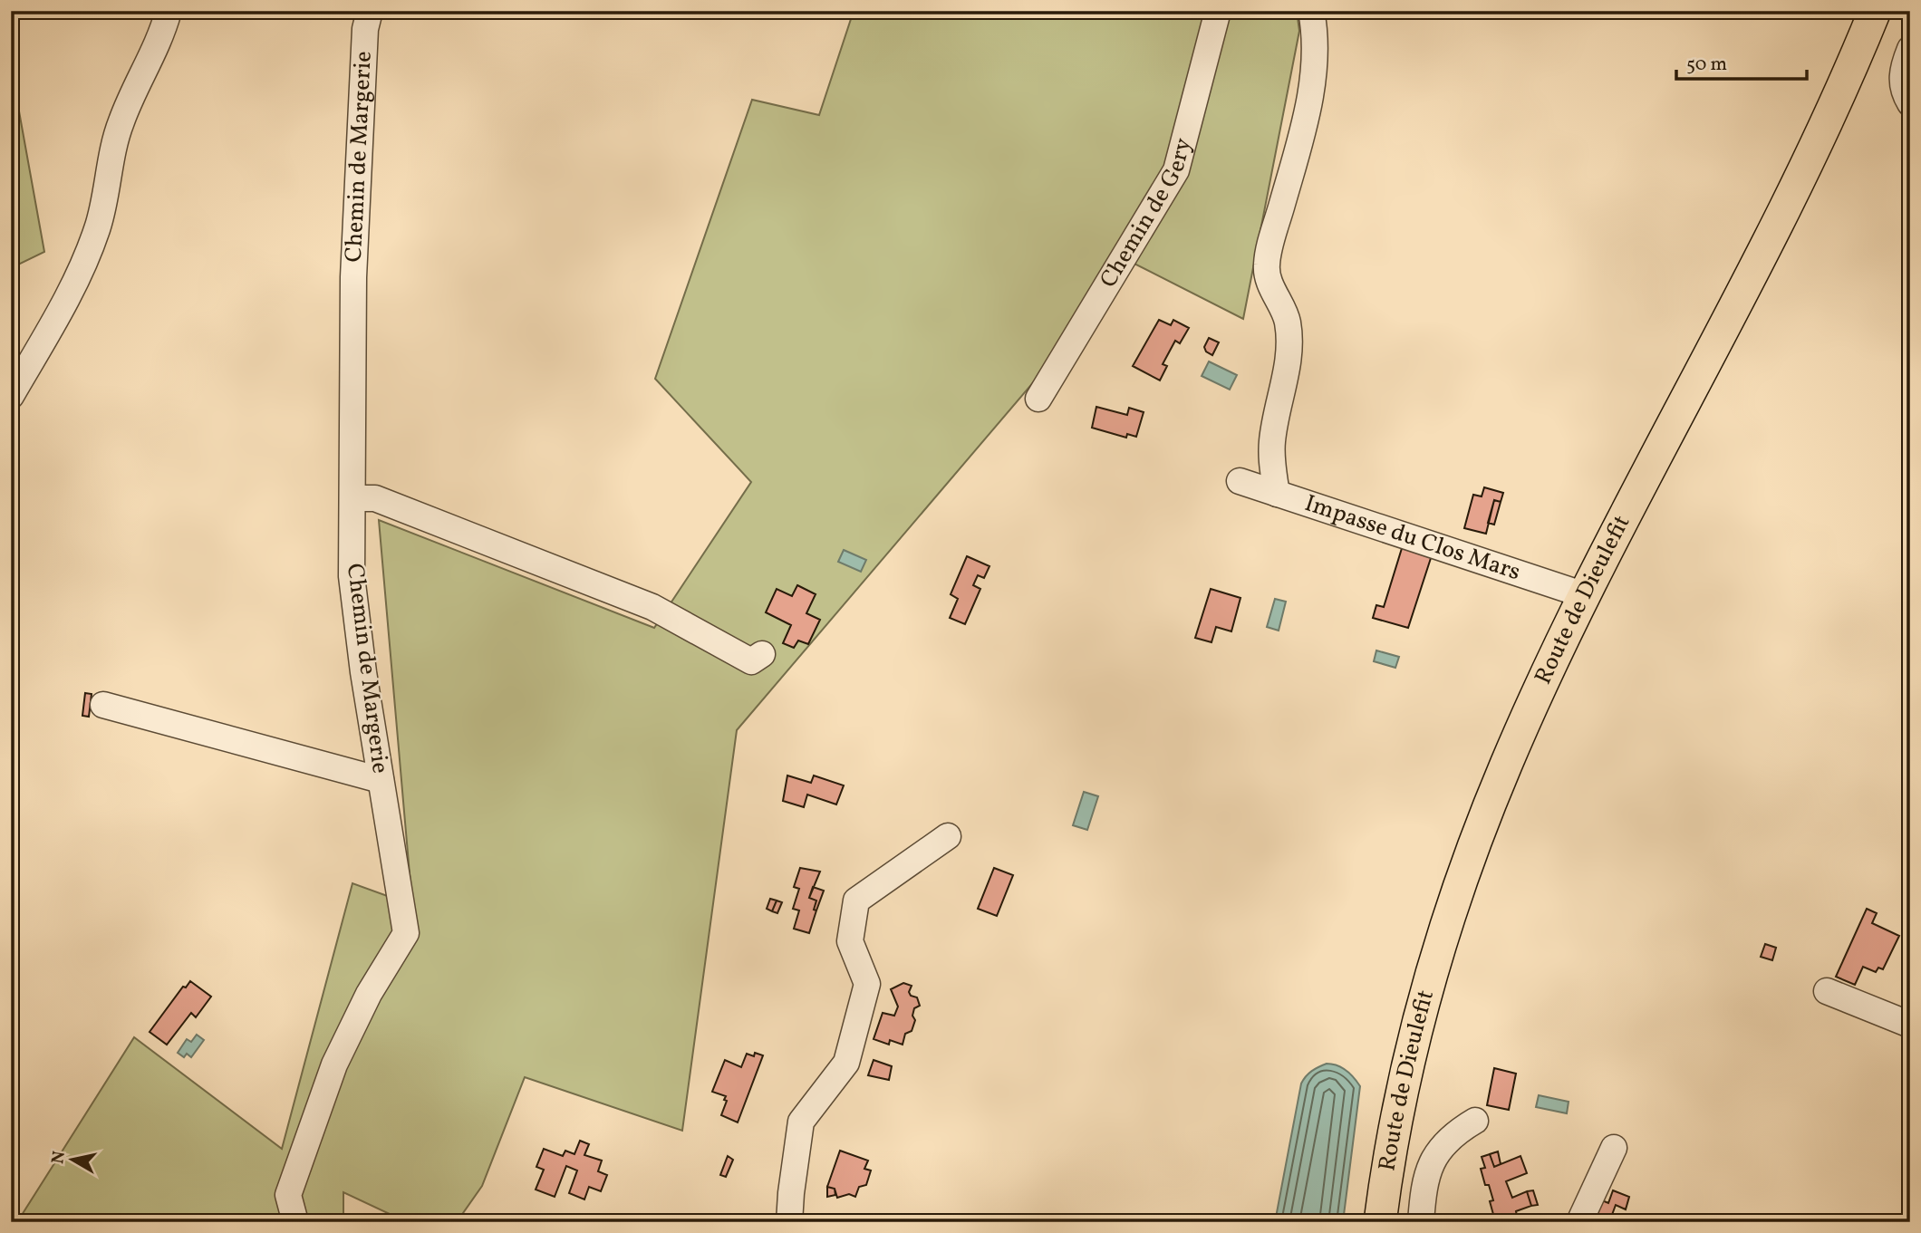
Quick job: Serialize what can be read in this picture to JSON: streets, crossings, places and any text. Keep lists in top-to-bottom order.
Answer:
{
  "streets": {
    "main road": ["Route de Dieulefit"],
    "street": ["Chemin de Margerie", "Chemin de Gery", "Impasse du Clos Mars"]
  },
  "crossings": [
    ["Impasse du Clos Mars", "Route de Dieulefit"]
  ],
  "scale_bar": "50 m",
  "north": "left"
}
